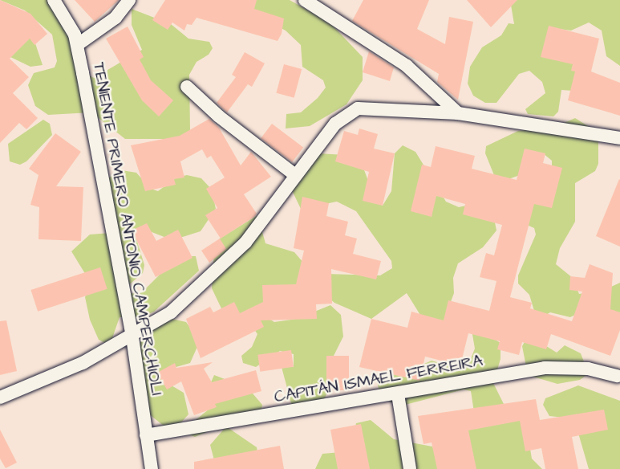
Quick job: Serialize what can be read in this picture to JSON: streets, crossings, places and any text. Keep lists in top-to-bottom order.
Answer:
{
  "streets": {
    "street": ["TENIENTE PRIMERO ANTONIO CAMPERCHIOLI", "CAPITÁN ISMAEL FERREIRA"]
  },
  "crossings": [
    ["TENIENTE PRIMERO ANTONIO CAMPERCHIOLI", "CAPITÁN ISMAEL FERREIRA"]
  ]
}
